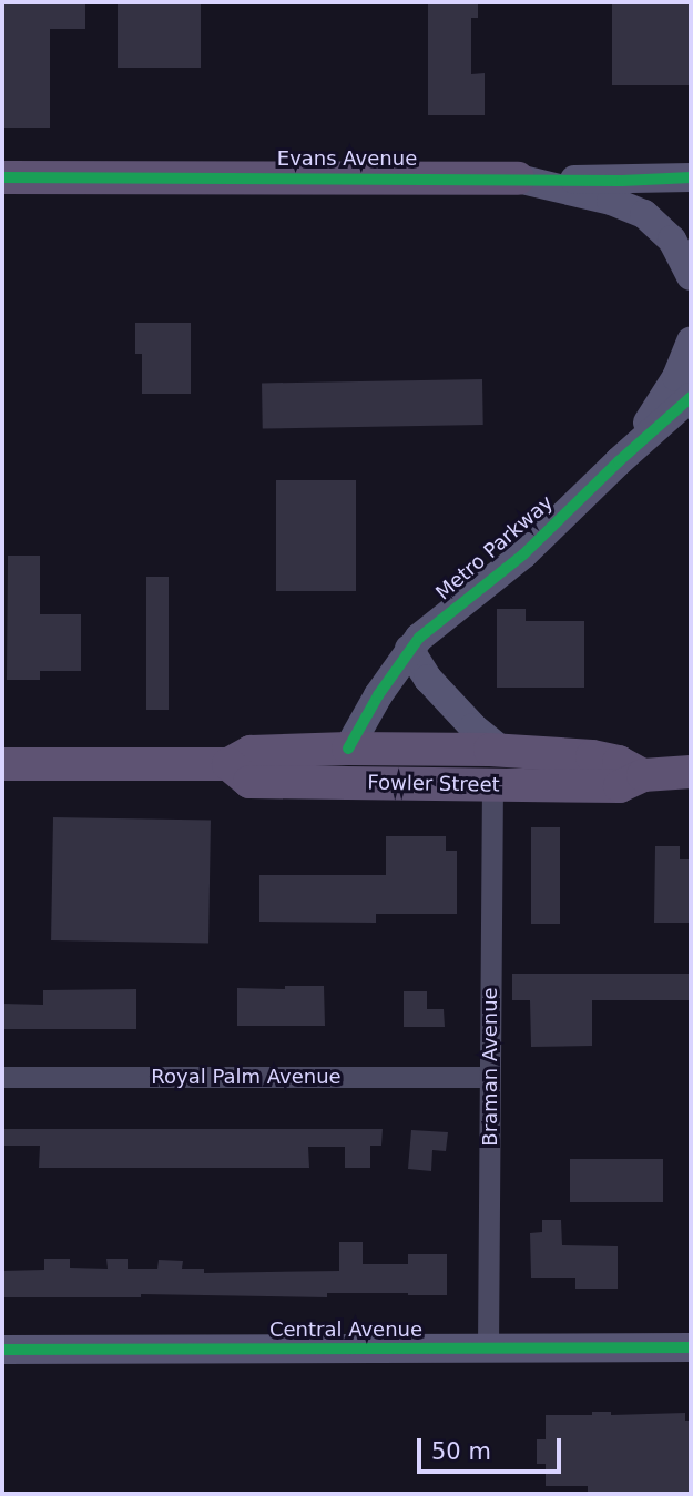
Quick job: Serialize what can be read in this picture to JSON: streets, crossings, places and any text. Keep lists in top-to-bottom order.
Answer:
{
  "streets": {
    "main road": [
      "Evans Avenue",
      "Metro Parkway",
      "Fowler Street",
      "Central Avenue"
    ],
    "street": ["Braman Avenue", "Royal Palm Avenue"]
  },
  "crossings": [
    ["Metro Parkway", "Fowler Street"],
    ["Fowler Street", "Braman Avenue"],
    ["Braman Avenue", "Royal Palm Avenue"],
    ["Braman Avenue", "Central Avenue"]
  ],
  "scale_bar": "50 m"
}
